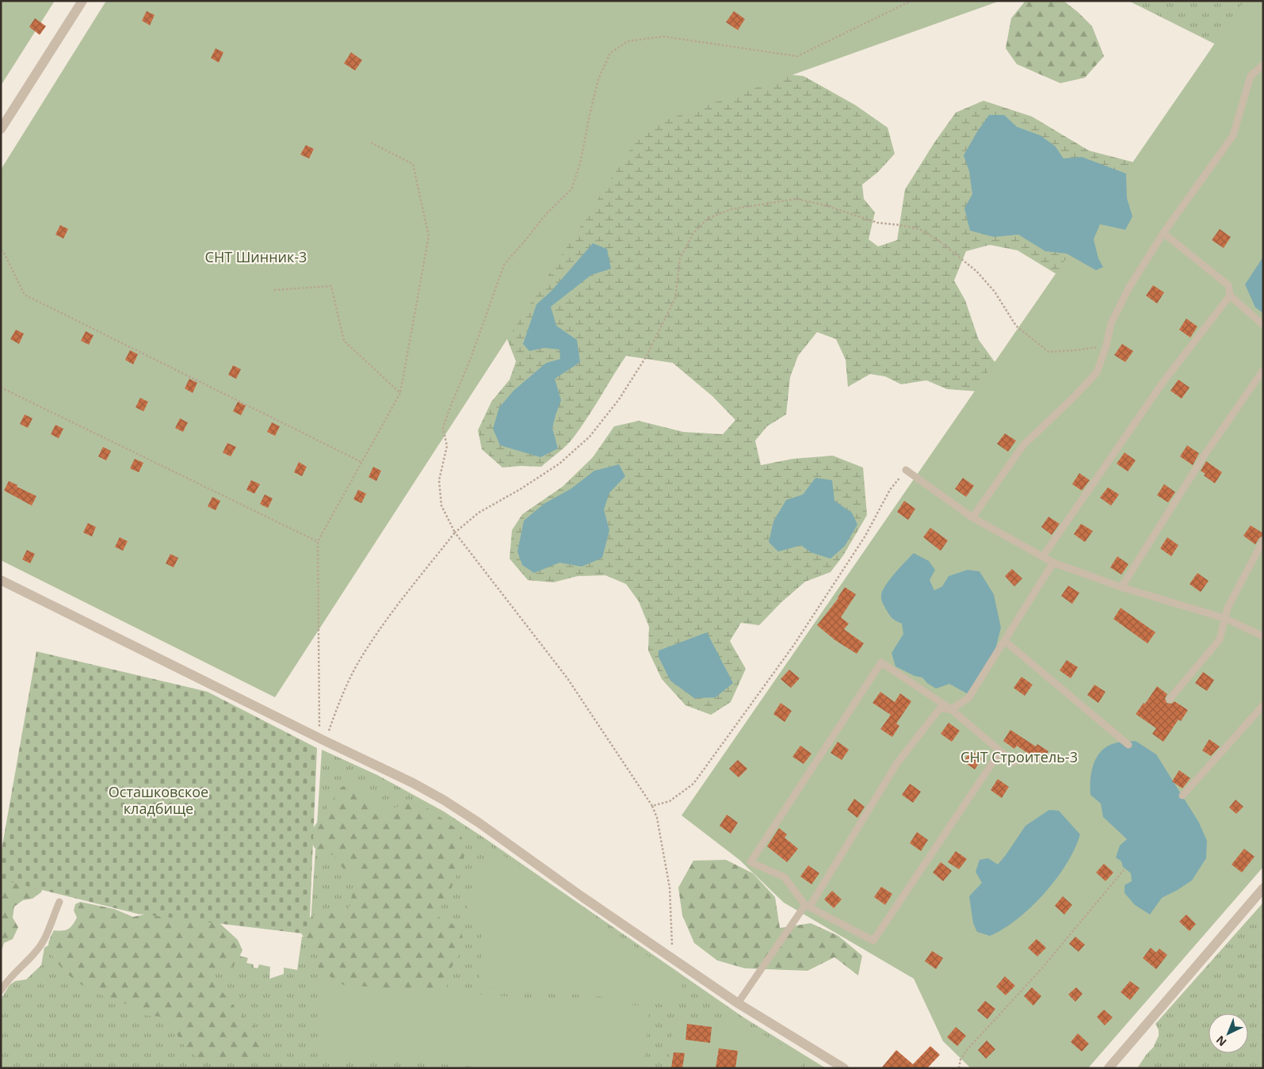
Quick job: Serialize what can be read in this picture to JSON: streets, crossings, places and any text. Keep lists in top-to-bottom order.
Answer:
{
  "parks": ["СНТ Шинник-3", "СНТ Строитель-3", "Осташковское кладбище"],
  "north": "bottom left"
}
